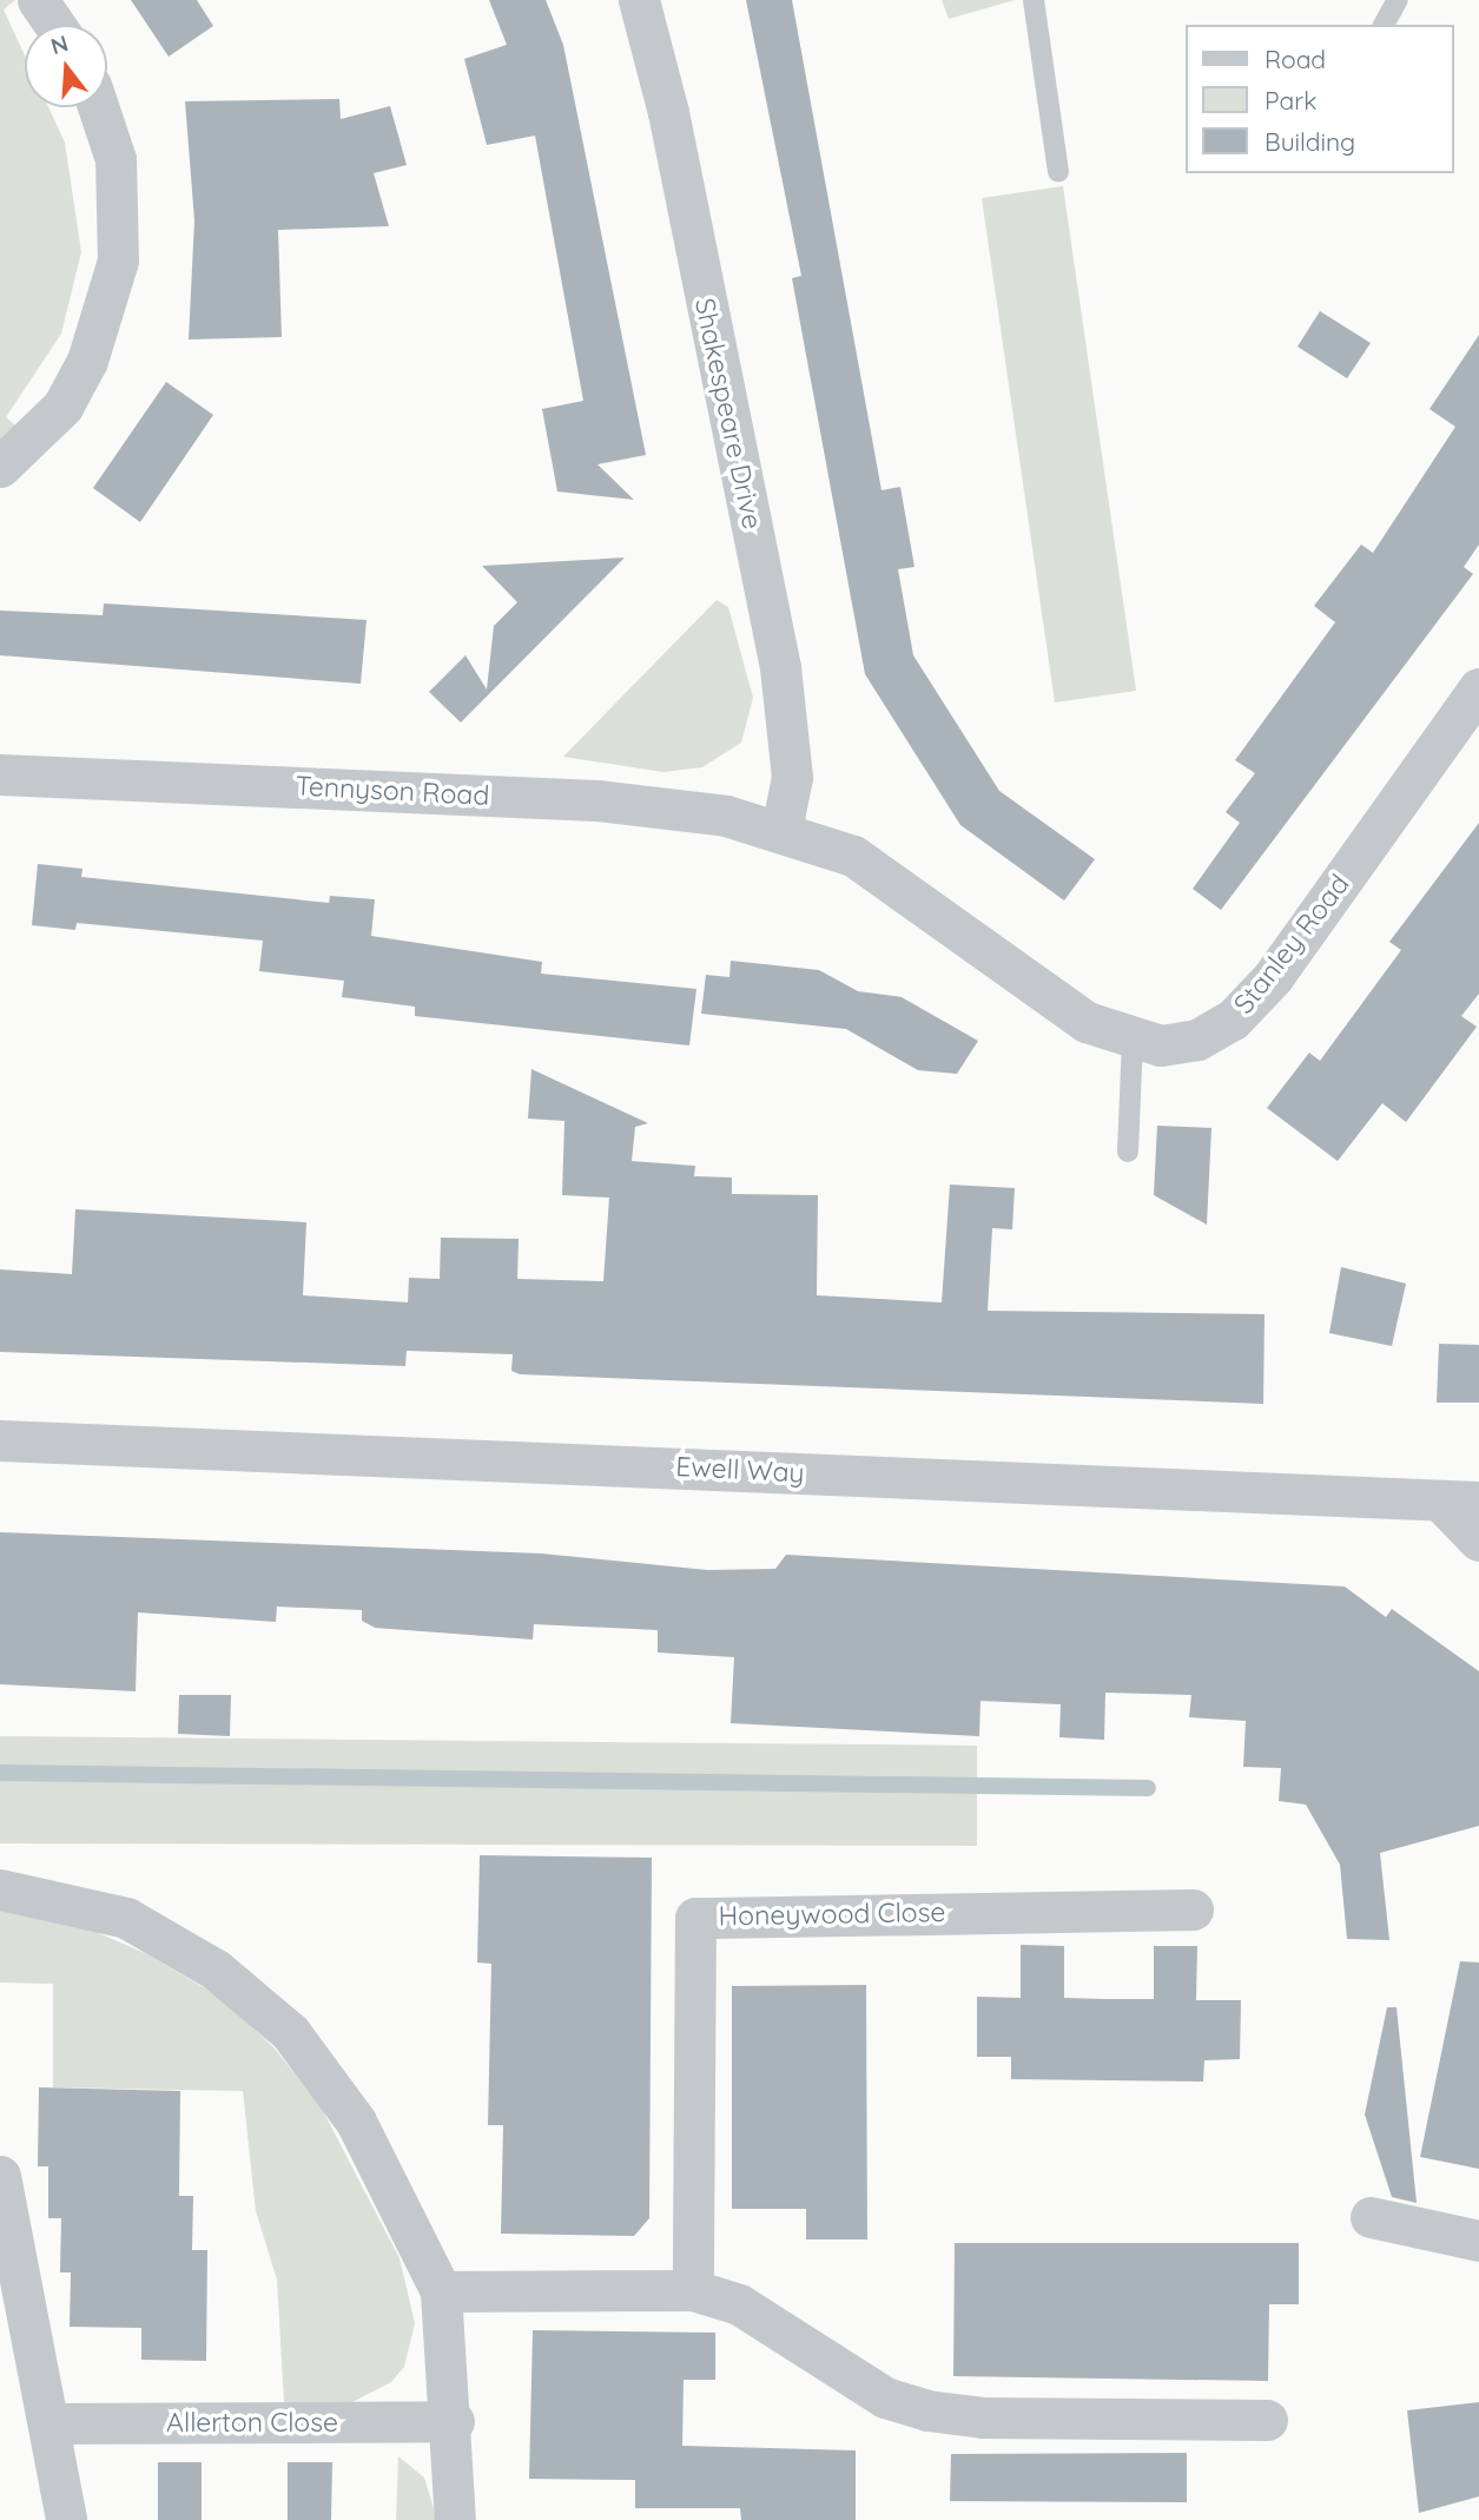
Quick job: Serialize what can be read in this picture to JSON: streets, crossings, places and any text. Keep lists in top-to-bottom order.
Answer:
{
  "streets": {
    "street": [
      "Shakespeare Drive",
      "Tennyson Road",
      "Stanley Road",
      "Ewell Way",
      "Honeywood Close",
      "Allerton Close"
    ]
  },
  "crossings": [
    ["Shakespeare Drive", "Tennyson Road"],
    ["Shakespeare Drive", "Stanley Road"],
    ["Tennyson Road", "Stanley Road"]
  ],
  "legend": ["Road", "Park", "Building"],
  "north": "top"
}
